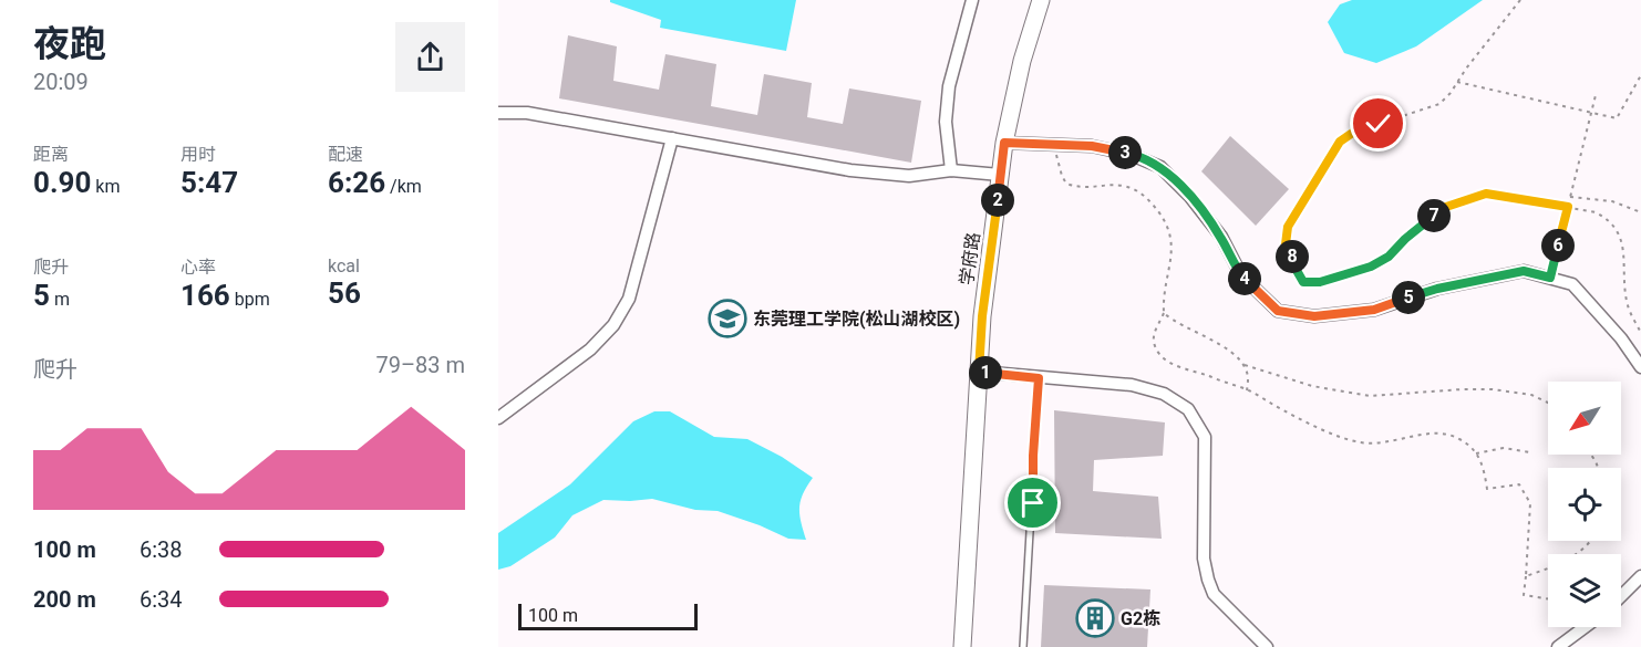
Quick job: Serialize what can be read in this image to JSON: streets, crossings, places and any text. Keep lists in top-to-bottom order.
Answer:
{
  "streets": {
    "street": ["学府路"]
  },
  "places": {
    "school or university": ["东莞理工学院(松山湖校区)"],
    "building": ["G2栋"]
  },
  "scale_bar": "100 m",
  "north": "bottom left",
  "page": {
    "heading": ["夜跑", "20:09"],
    "stats": [
      ["距离", "0.90 km"],
      ["用时", "5:47"],
      ["配速", "6:26 /km"],
      ["爬升", "5 m"],
      ["心率", "166 bpm"],
      ["kcal", "56"]
    ],
    "pins": [
      "3",
      "2",
      "7",
      "6",
      "8",
      "4",
      "5",
      "1"
    ],
    "chart": ["爬升", "79–83 m"],
    "list": [
      {
        "name": "100 m",
        "note": "6:38"
      },
      {
        "name": "200 m",
        "note": "6:34"
      }
    ],
    "scale": "100 m"
  }
}
